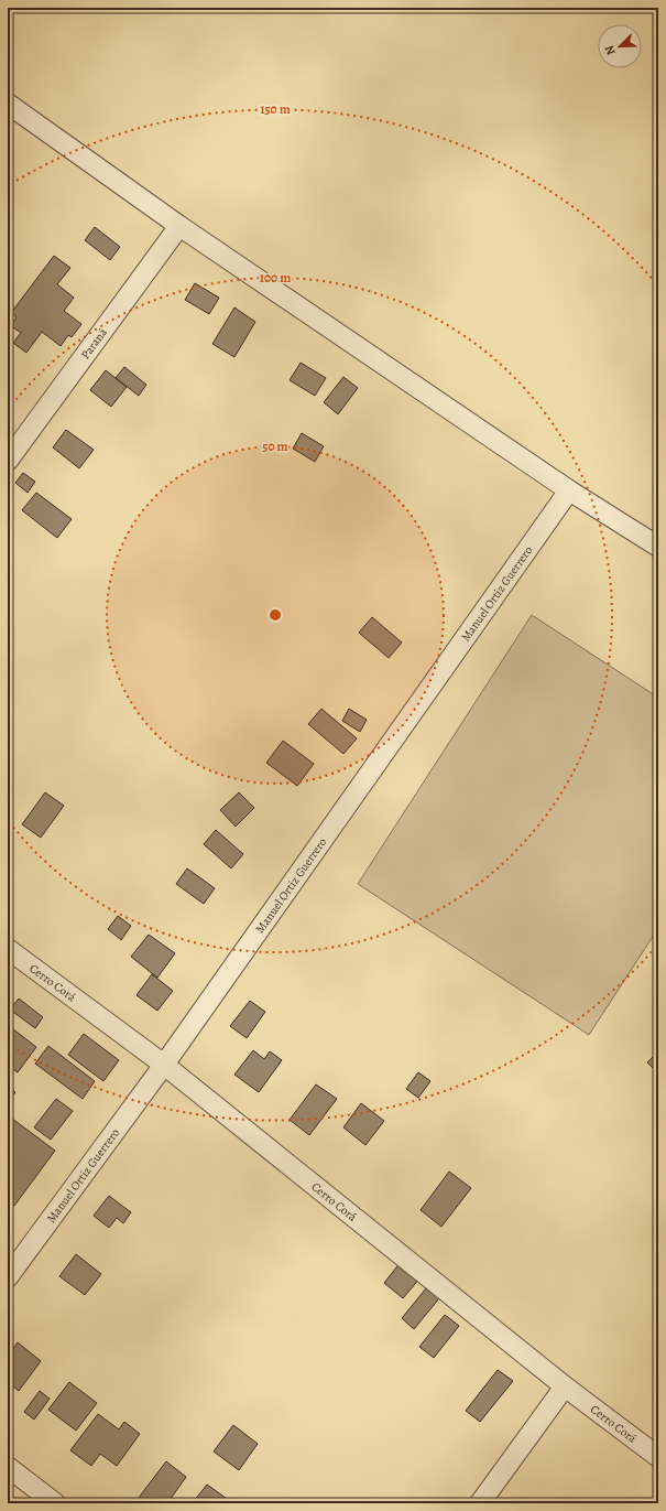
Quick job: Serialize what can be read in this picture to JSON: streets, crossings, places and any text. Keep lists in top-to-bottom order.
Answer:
{
  "streets": {
    "street": ["Paraná", "Manuel Ortiz Guerrero", "Cerro Corá"]
  },
  "crossings": [
    ["Manuel Ortiz Guerrero", "Cerro Corá"]
  ],
  "north": "bottom left",
  "rings": ["150 m", "100 m", "50 m"]
}
